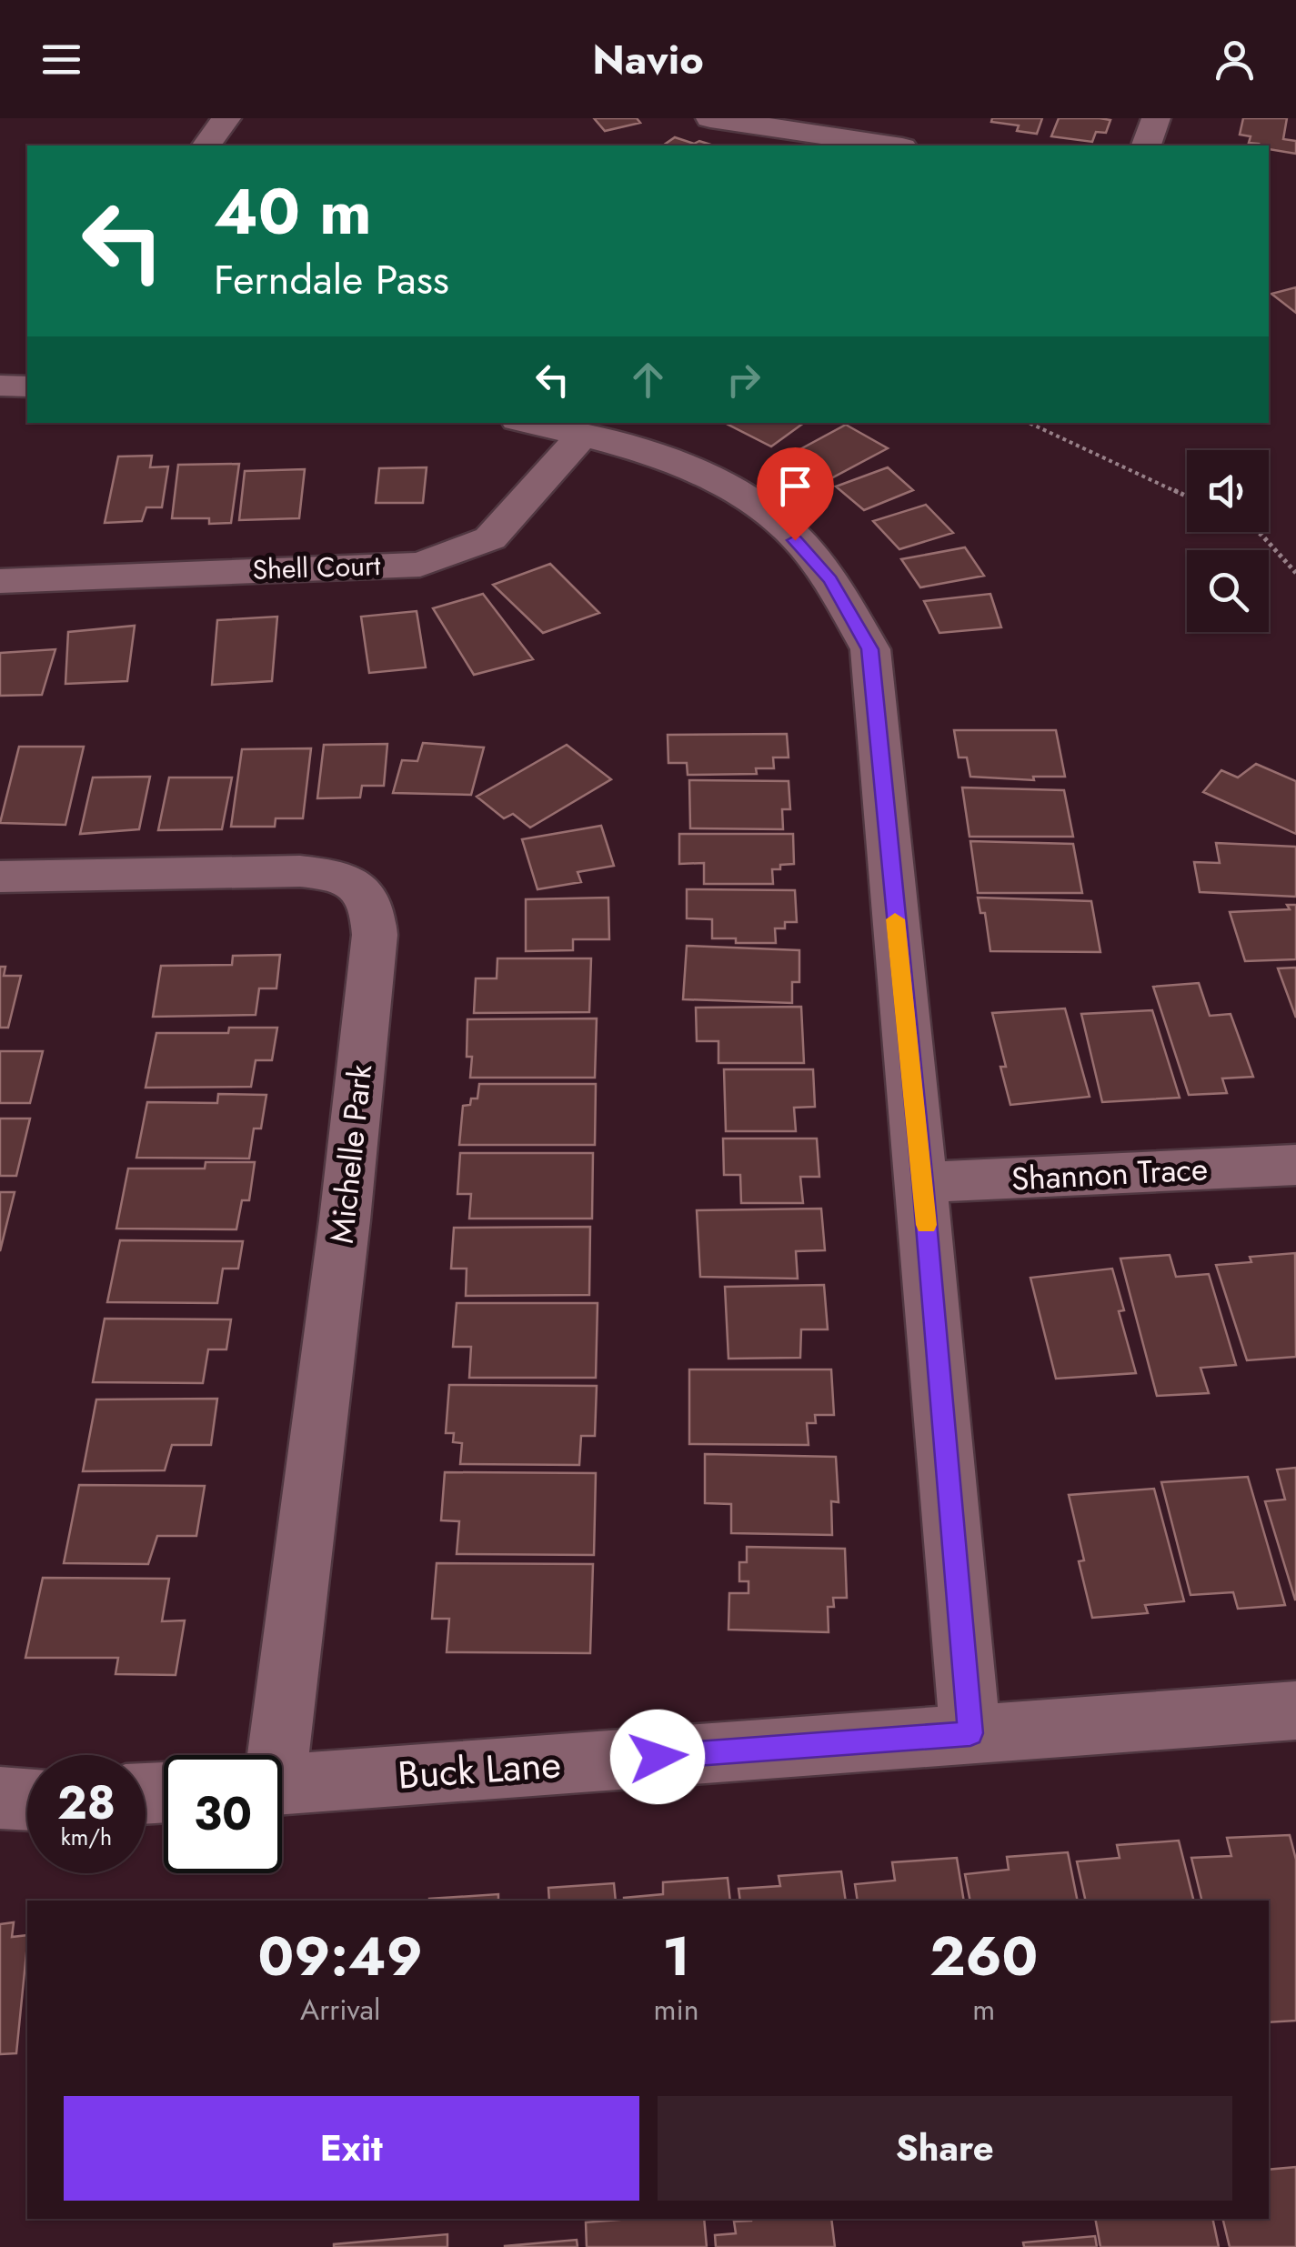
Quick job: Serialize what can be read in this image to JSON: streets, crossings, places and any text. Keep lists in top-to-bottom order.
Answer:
{
  "streets": {
    "street": [
      "Shell Court",
      "Michelle Park",
      "Shannon Trace",
      "Buck Lane"
    ]
  },
  "page": {
    "header": "Navio",
    "turn": ["40 m", "Ferndale Pass"],
    "speed": "28 km/h",
    "limit": "30",
    "eta": [
      "09:49",
      "Arrival",
      "1",
      "min",
      "260",
      "m"
    ],
    "buttons": ["Exit", "Share"]
  }
}
